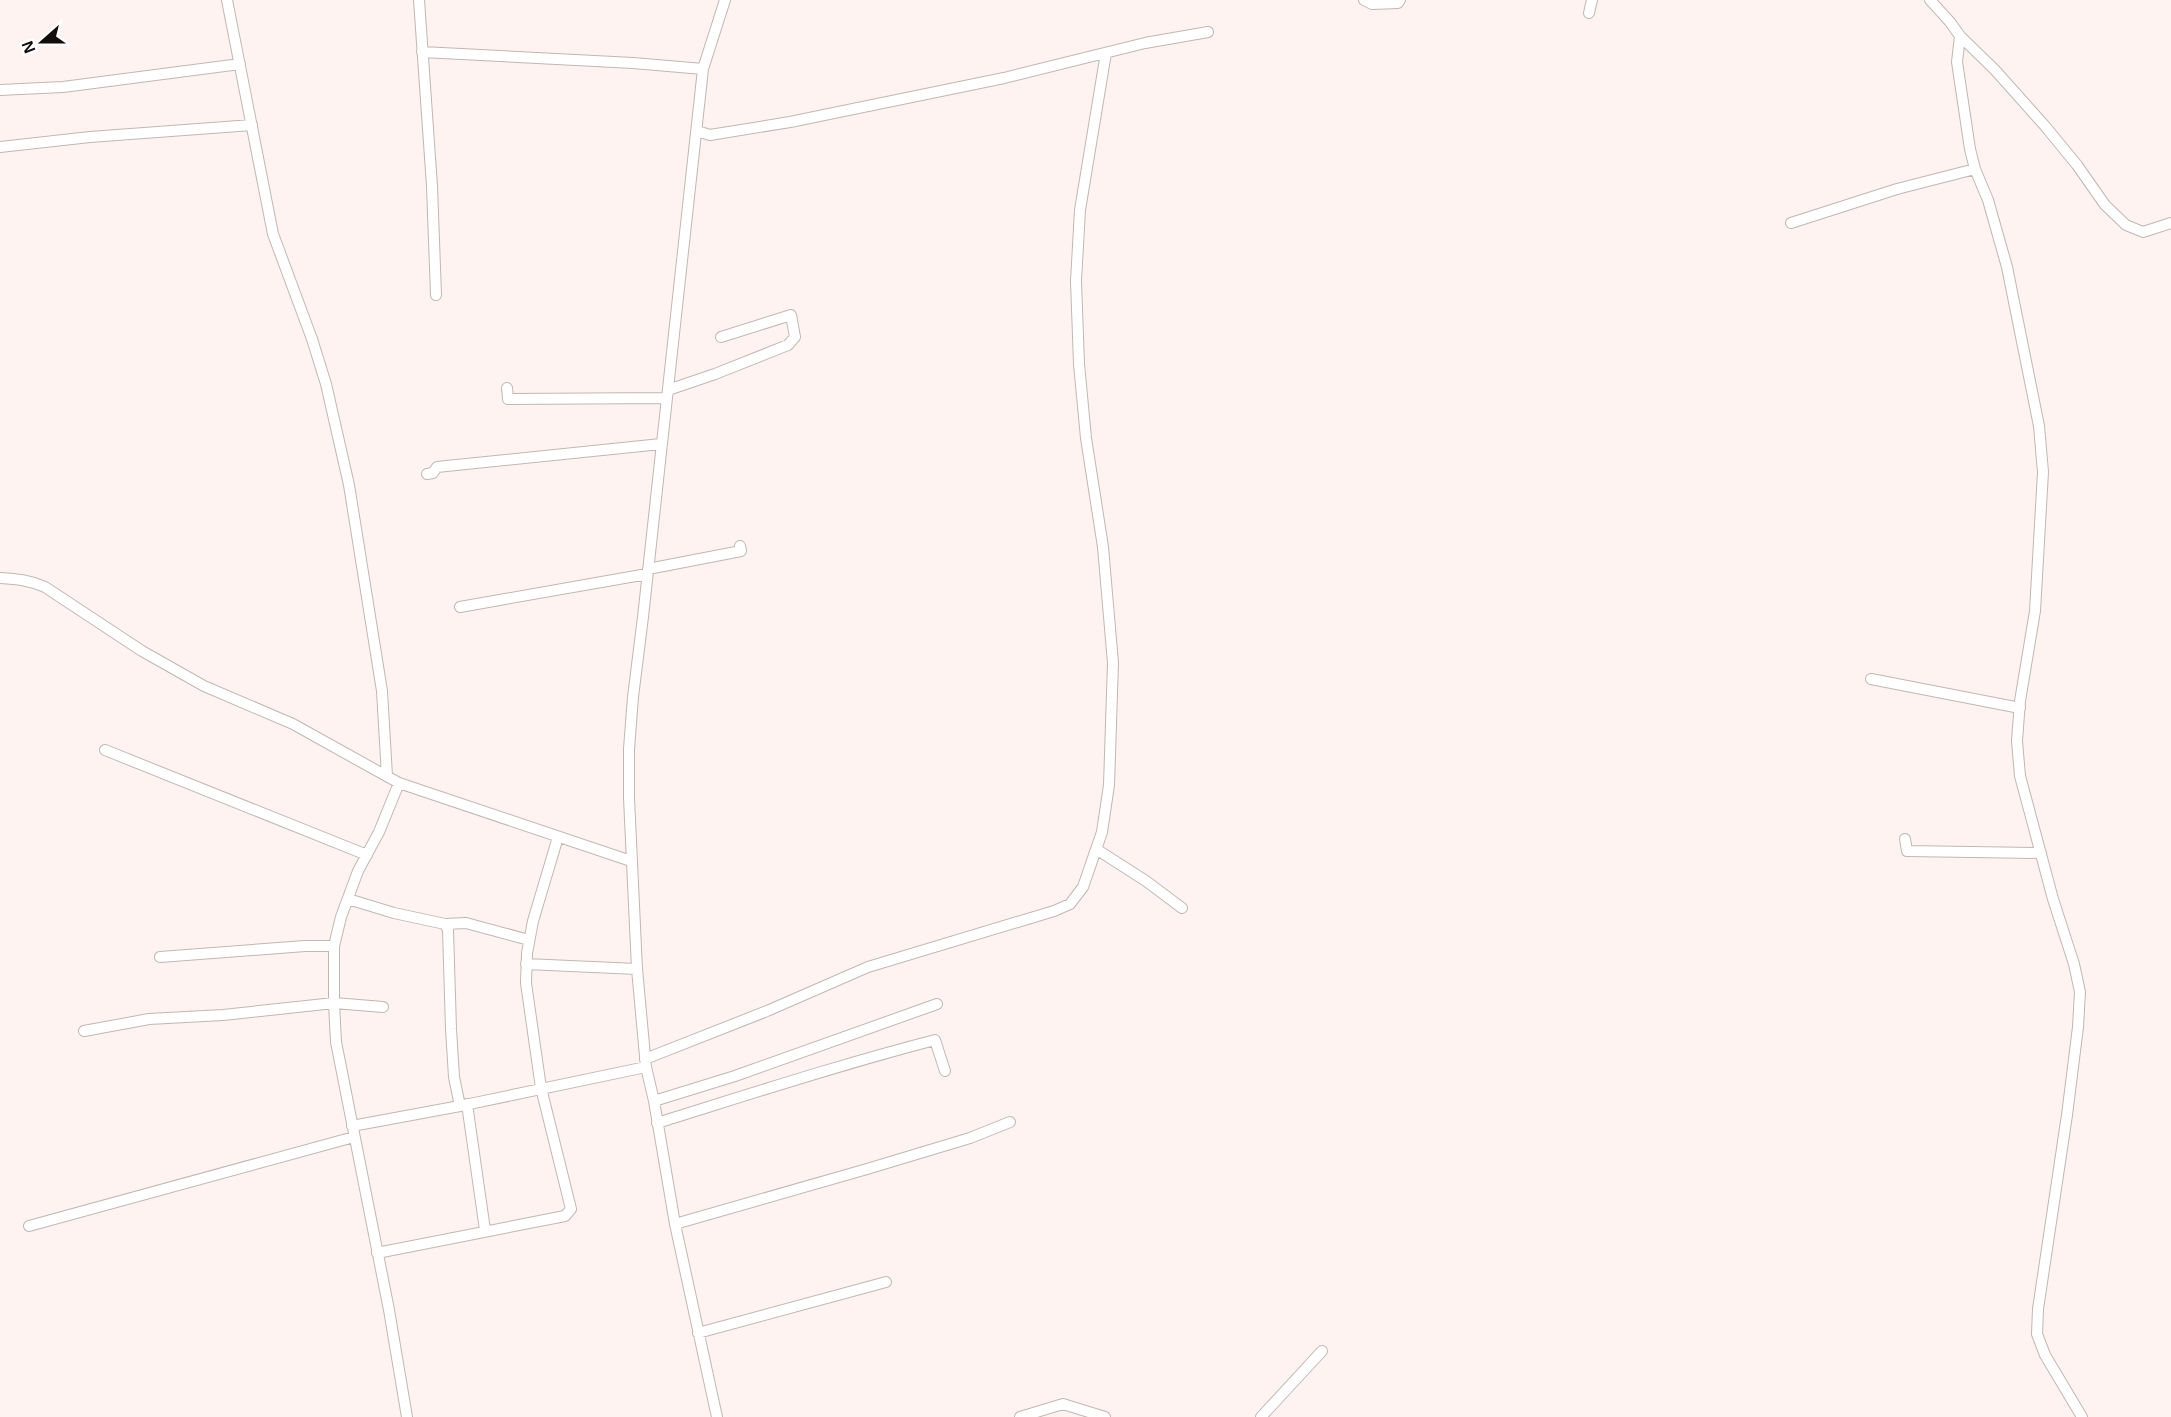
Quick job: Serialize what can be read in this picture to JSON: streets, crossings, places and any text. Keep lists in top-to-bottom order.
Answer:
{
  "north": "left"
}
